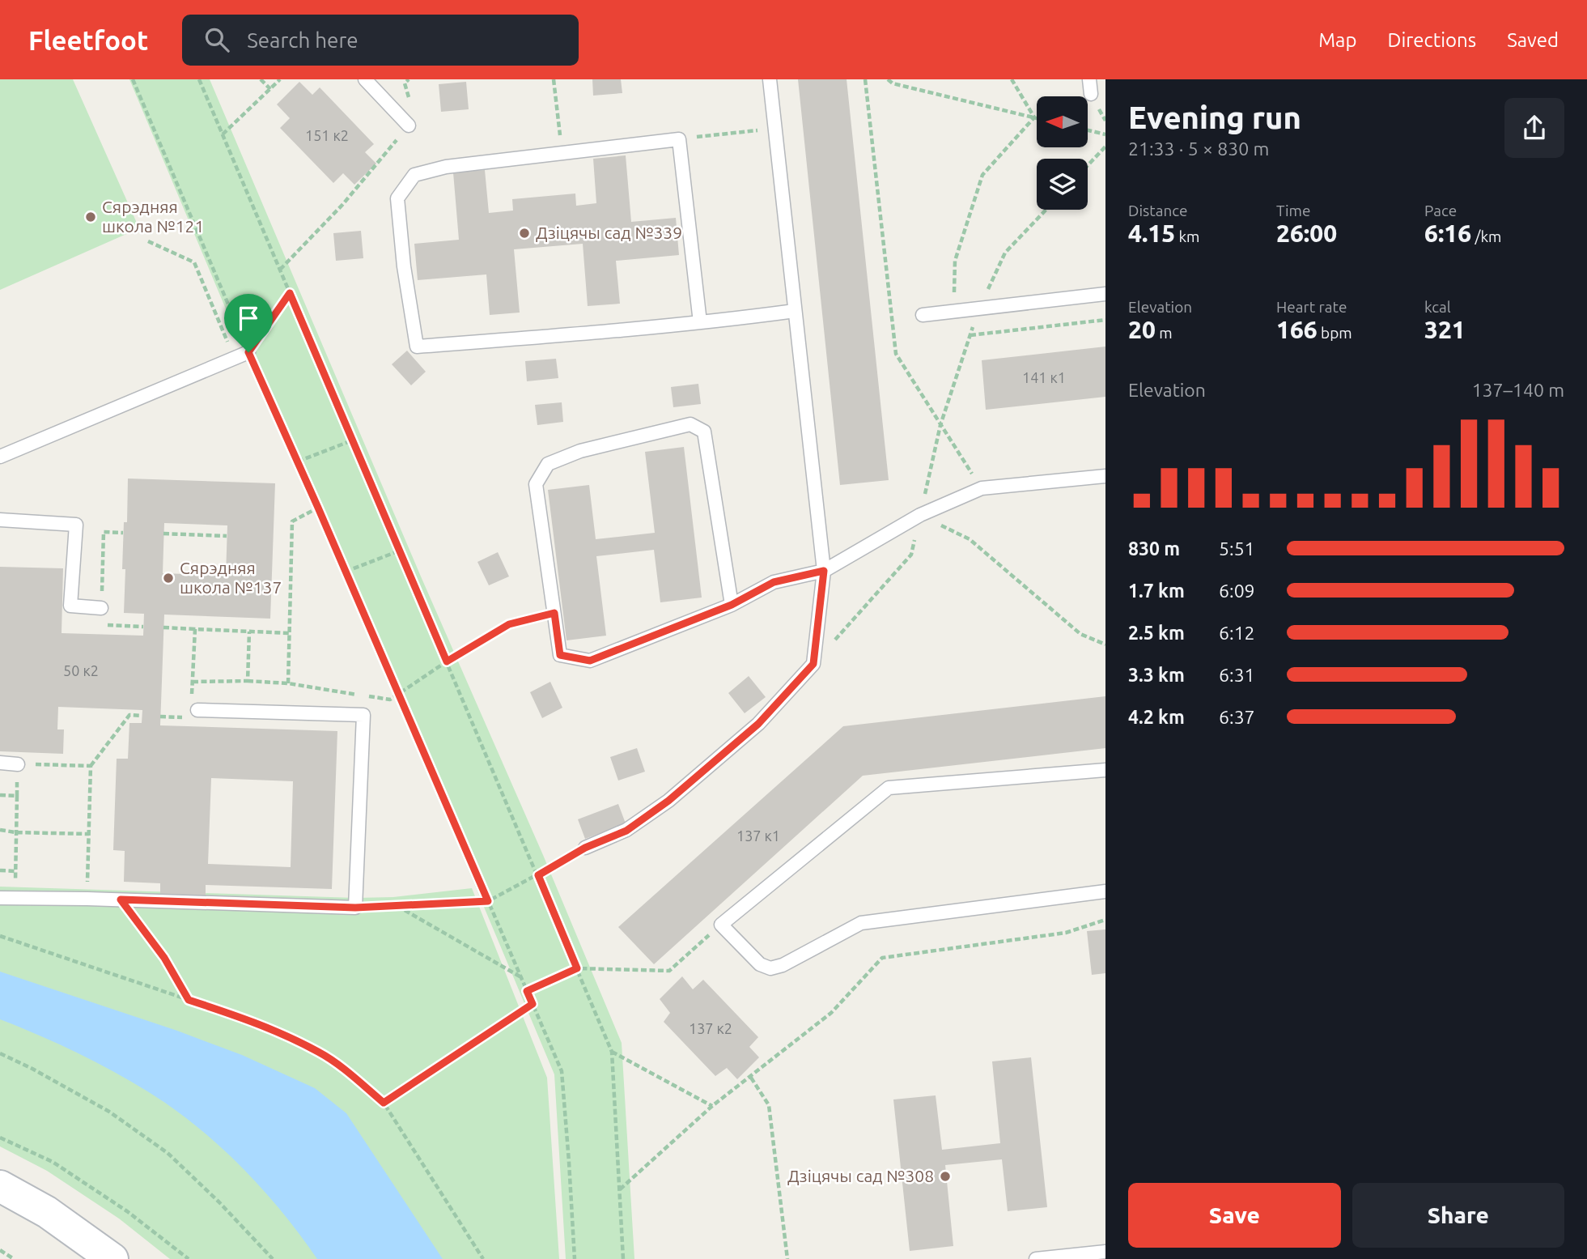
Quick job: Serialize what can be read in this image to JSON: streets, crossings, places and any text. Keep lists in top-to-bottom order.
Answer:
{
  "places": [
    "Сярэдняя школа №121",
    "Дзіцячы сад №339",
    "Сярэдняя школа №137",
    "Дзіцячы сад №308"
  ],
  "house_numbers": [
    "151 к2",
    "141 к1",
    "50 к2",
    "137 к1",
    "137 к2"
  ],
  "north": "left",
  "page": {
    "header": "Fleetfoot",
    "search": "Search here",
    "nav": ["Map", "Directions", "Saved"],
    "heading": ["Evening run", "21:33 · 5 × 830 m"],
    "stats": [
      ["Distance", "4.15 km"],
      ["Time", "26:00"],
      ["Pace", "6:16 /km"],
      ["Elevation", "20 m"],
      ["Heart rate", "166 bpm"],
      ["kcal", "321"]
    ],
    "chart": ["Elevation", "137–140 m"],
    "list": [
      {
        "name": "830 m",
        "note": "5:51"
      },
      {
        "name": "1.7 km",
        "note": "6:09"
      },
      {
        "name": "2.5 km",
        "note": "6:12"
      },
      {
        "name": "3.3 km",
        "note": "6:31"
      },
      {
        "name": "4.2 km",
        "note": "6:37"
      }
    ],
    "buttons": ["Save", "Share"]
  }
}
